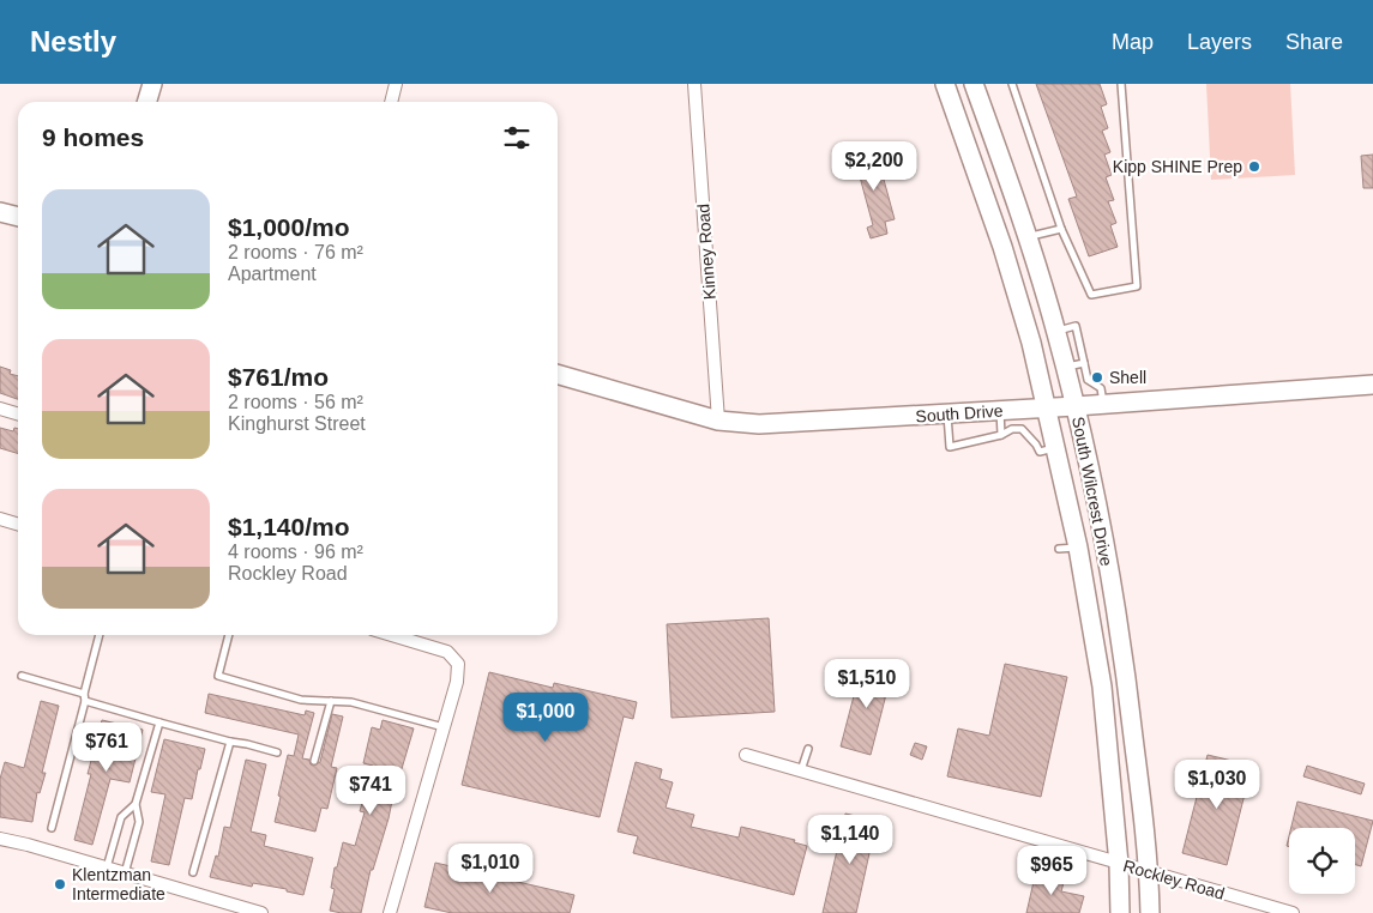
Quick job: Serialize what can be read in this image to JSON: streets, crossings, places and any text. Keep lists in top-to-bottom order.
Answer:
{
  "streets": {
    "main road": ["South Drive", "South Wilcrest Drive"],
    "street": ["Kinney Road", "Rockley Road"]
  },
  "crossings": [
    ["Kinney Road", "South Drive"],
    ["South Drive", "South Wilcrest Drive"],
    ["South Wilcrest Drive", "Rockley Road"]
  ],
  "places": ["Kipp SHINE Prep", "Shell", "Klentzman Intermediate"],
  "page": {
    "header": "Nestly",
    "nav": ["Map", "Layers", "Share"],
    "heading": "9 homes",
    "price": [
      "$2,200",
      "$1,510",
      "$1,000",
      "$761",
      "$1,030",
      "$741",
      "$1,140",
      "$1,010",
      "$965"
    ],
    "list": [
      {
        "name": "$1,000/mo",
        "note": "2 rooms · 76 m² · Apartment"
      },
      {
        "name": "$761/mo",
        "note": "2 rooms · 56 m² · Kinghurst Street"
      },
      {
        "name": "$1,140/mo",
        "note": "4 rooms · 96 m² · Rockley Road"
      }
    ]
  }
}
